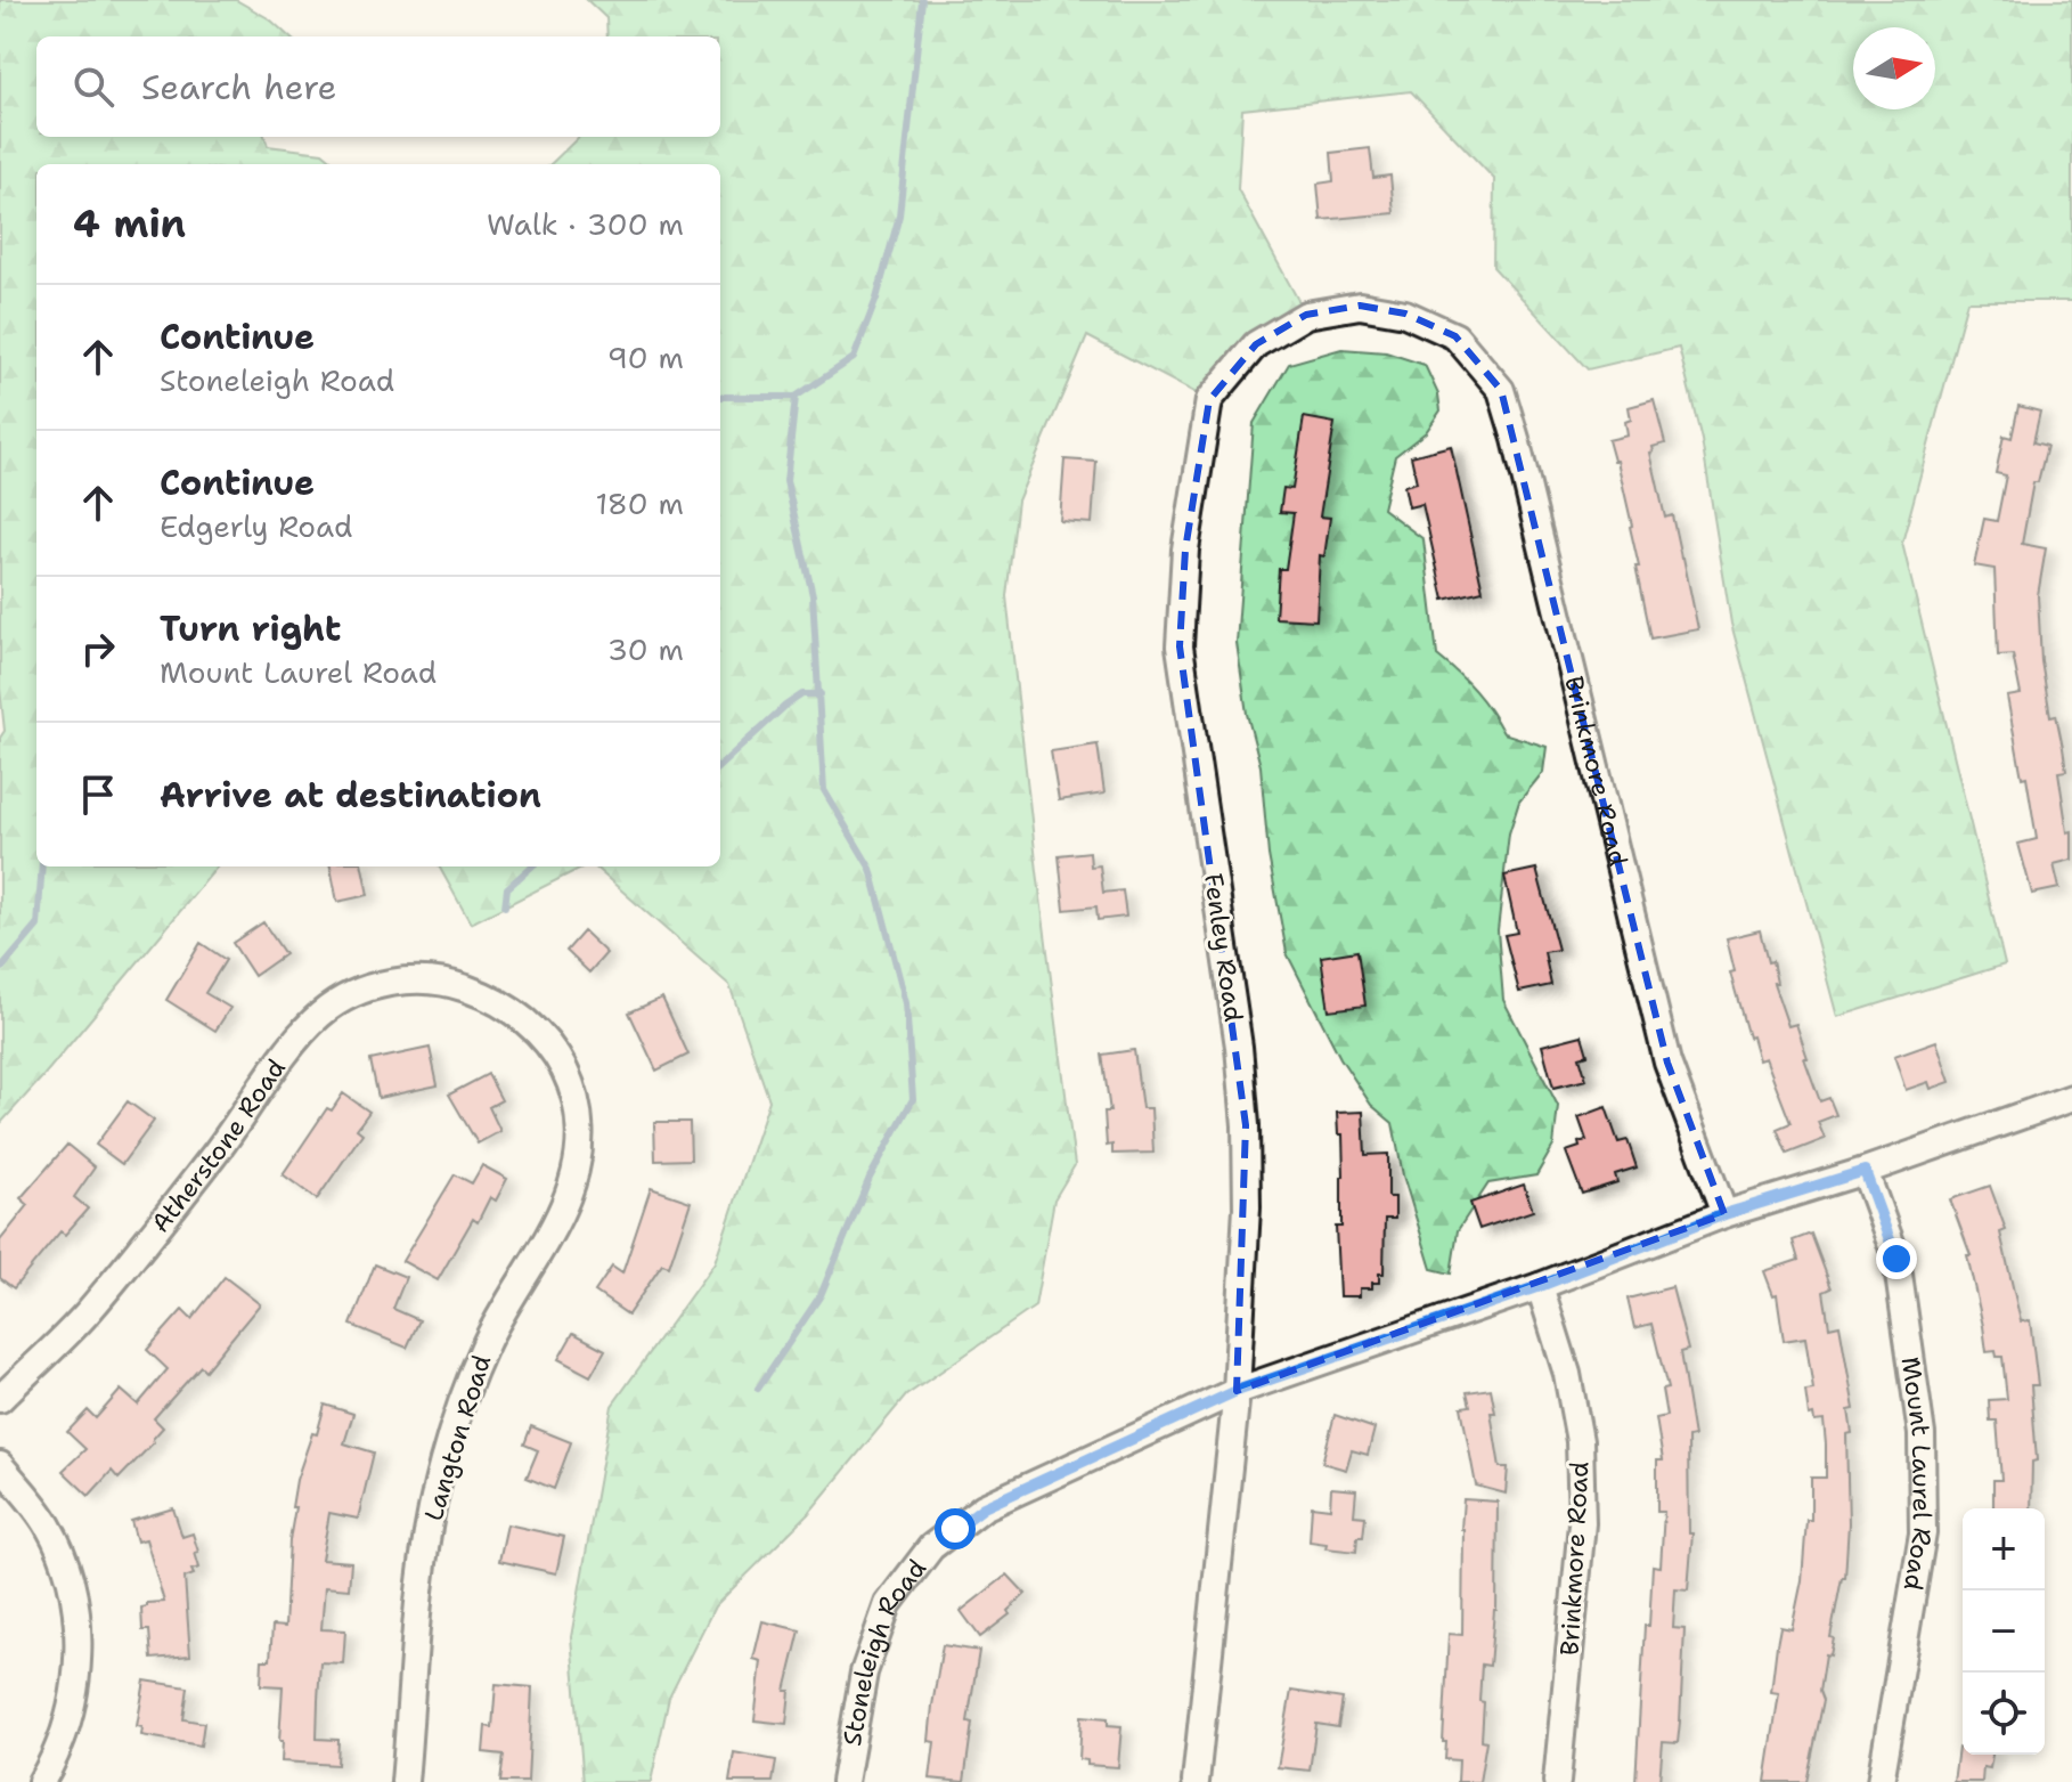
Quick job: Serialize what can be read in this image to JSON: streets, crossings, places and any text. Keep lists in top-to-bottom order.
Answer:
{
  "streets": {
    "street": [
      "Brinkmore Road",
      "Fenley Road",
      "Atherstone Road",
      "Langton Road",
      "Mount Laurel Road",
      "Stoneleigh Road"
    ]
  },
  "crossings": [
    ["Brinkmore Road", "Fenley Road"],
    ["Brinkmore Road", "Stoneleigh Road"],
    ["Fenley Road", "Stoneleigh Road"],
    ["Atherstone Road", "Langton Road"],
    ["Mount Laurel Road", "Stoneleigh Road"]
  ],
  "north": "right",
  "page": {
    "search": "Search here",
    "heading": ["4 min", "Walk · 300 m"],
    "list": [
      ["Continue", "Stoneleigh Road", "90 m"],
      ["Continue", "Edgerly Road", "180 m"],
      ["Turn right", "Mount Laurel Road", "30 m"],
      "Arrive at destination"
    ],
    "map_buttons": ["+", "−"]
  }
}
